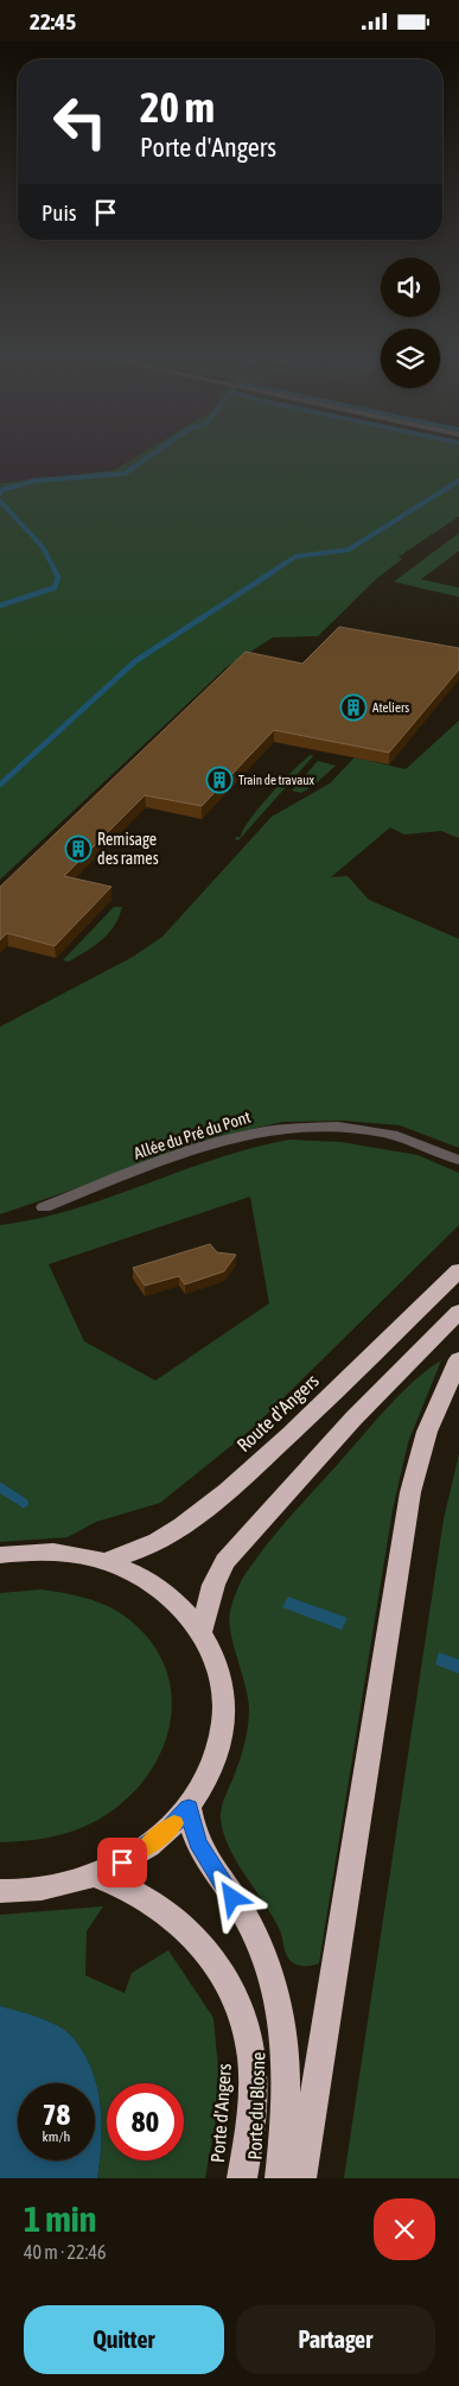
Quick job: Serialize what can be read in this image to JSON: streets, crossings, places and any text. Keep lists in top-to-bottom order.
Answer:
{
  "streets": {
    "highway": ["Route d'Angers", "Porte du Blosne", "Porte d'Angers"],
    "street": ["Allée du Pré du Pont"]
  },
  "places": {
    "building": ["Ateliers", "Train de travaux", "Remisage des rames"]
  },
  "page": {
    "status": "22:45",
    "turn": ["20 m", "Porte d'Angers"],
    "then": "Puis",
    "speed": "78 km/h",
    "limit": "80",
    "heading": ["1 min", "40 m · 22:46"],
    "buttons": ["Quitter", "Partager"]
  }
}
